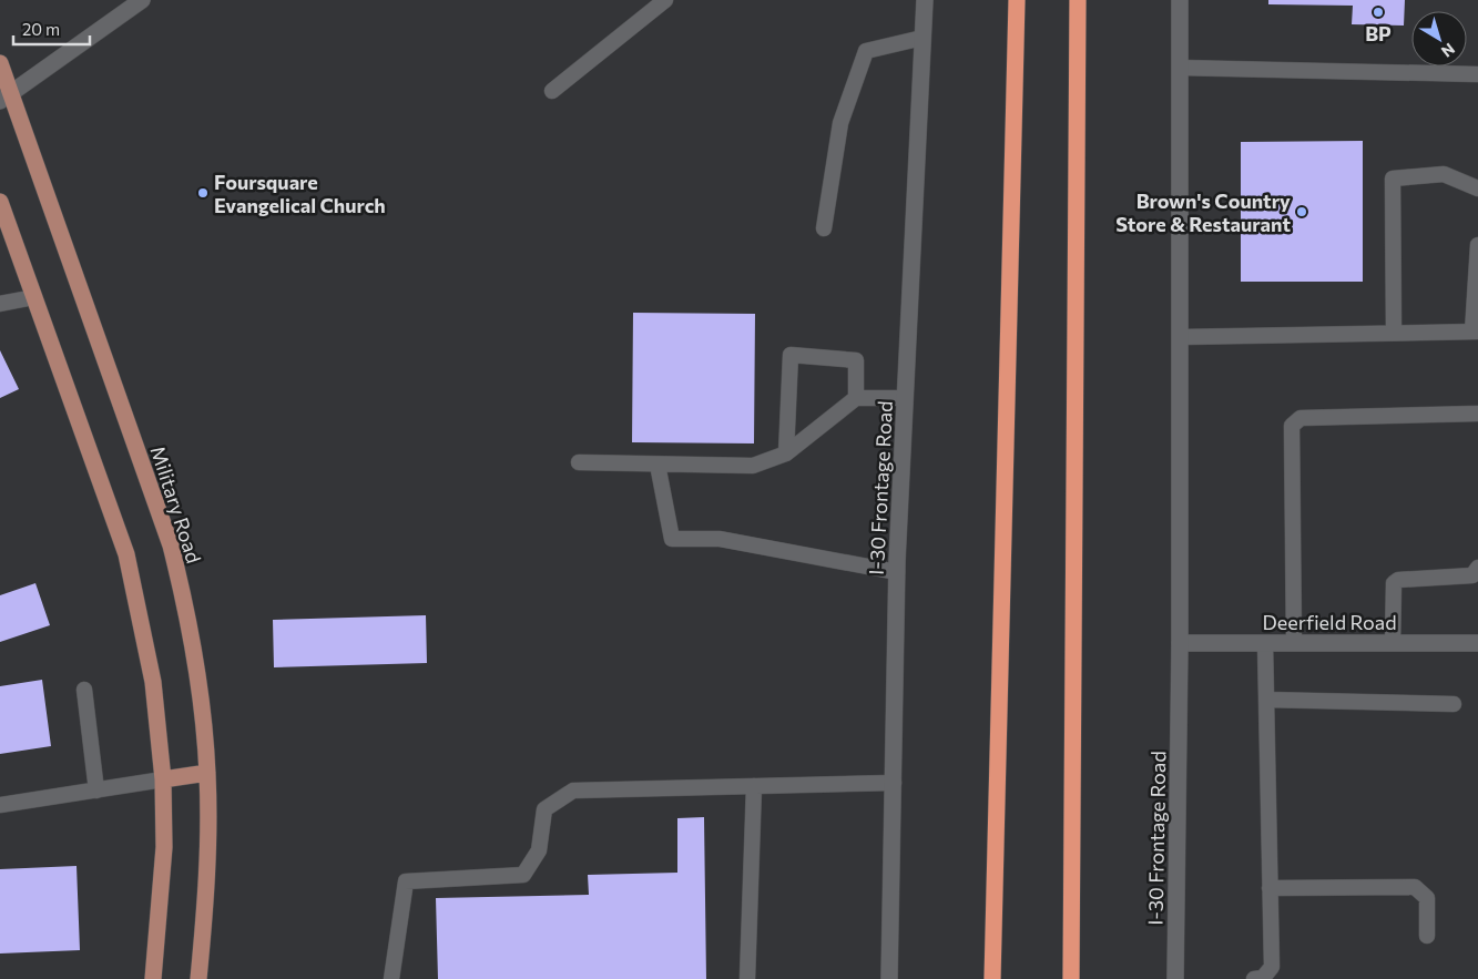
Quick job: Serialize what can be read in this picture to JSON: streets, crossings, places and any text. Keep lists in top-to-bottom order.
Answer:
{
  "streets": {
    "main road": ["I-30 Frontage Road", "Military Road", "Deerfield Road"]
  },
  "crossings": [
    ["I-30 Frontage Road", "Deerfield Road"]
  ],
  "places": ["BP", "Foursquare Evangelical Church", "Brown's Country Store & Restaurant"],
  "scale_bar": "20 m",
  "north": "bottom right"
}
